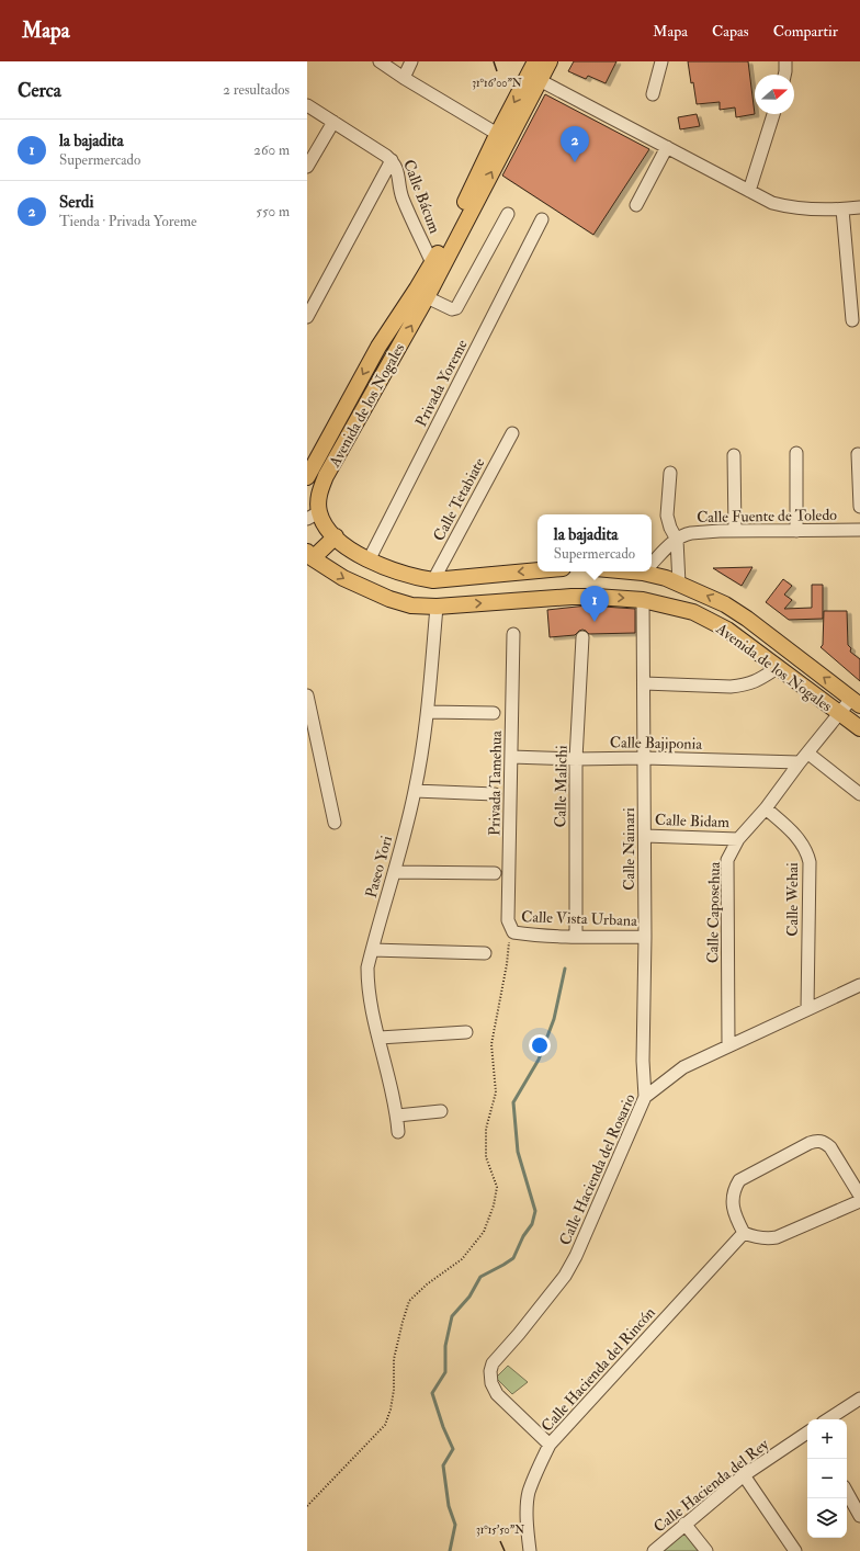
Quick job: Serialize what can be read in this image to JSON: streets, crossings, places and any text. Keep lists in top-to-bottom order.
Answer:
{
  "streets": {
    "main road": ["Avenida de los Nogales"],
    "street": [
      "Calle Bácum",
      "Privada Yoreme",
      "Calle Tetabiate",
      "Calle Fuente de Toledo",
      "Calle Bajiponia",
      "Privada Tamehua",
      "Calle Malichi",
      "Calle Bidam",
      "Calle Nainari",
      "Paseo Yori",
      "Calle Wehai",
      "Calle Caposehua",
      "Calle Vista Urbana",
      "Calle Hacienda del Rosario",
      "Calle Hacienda del Rincón",
      "Calle Hacienda del Rey"
    ]
  },
  "crossings": [
    ["Calle Bácum", "Avenida de los Nogales"],
    ["Privada Yoreme", "Avenida de los Nogales"],
    ["Avenida de los Nogales", "Calle Tetabiate"],
    ["Avenida de los Nogales", "Calle Nainari"],
    ["Avenida de los Nogales", "Paseo Yori"],
    ["Avenida de los Nogales", "Calle Caposehua"],
    ["Calle Bajiponia", "Privada Tamehua"],
    ["Calle Bajiponia", "Calle Malichi"],
    ["Calle Bajiponia", "Calle Nainari"],
    ["Calle Bajiponia", "Calle Caposehua"],
    ["Privada Tamehua", "Calle Vista Urbana"],
    ["Calle Malichi", "Calle Vista Urbana"],
    ["Calle Bidam", "Calle Nainari"],
    ["Calle Bidam", "Calle Caposehua"],
    ["Calle Nainari", "Calle Vista Urbana"],
    ["Calle Nainari", "Calle Hacienda del Rosario"],
    ["Calle Wehai", "Calle Caposehua"],
    ["Calle Wehai", "Calle Hacienda del Rosario"],
    ["Calle Caposehua", "Calle Hacienda del Rosario"],
    ["Calle Hacienda del Rosario", "Calle Hacienda del Rincón"]
  ],
  "north": "right",
  "page": {
    "header": "Mapa",
    "nav": ["Mapa", "Capas", "Compartir"],
    "heading": ["Cerca", "2 resultados"],
    "list": [
      {
        "mark": "1",
        "name": "la bajadita",
        "note": "Supermercado",
        "value": "260 m"
      },
      {
        "mark": "2",
        "name": "Serdi",
        "note": "Tienda · Privada Yoreme",
        "value": "550 m"
      }
    ],
    "pins": ["2", "1"],
    "popup": ["la bajadita", "Supermercado"],
    "map_buttons": ["+", "−"]
  },
  "coordinates": ["31°16'00\"N", "31°15'50\"N"]
}
